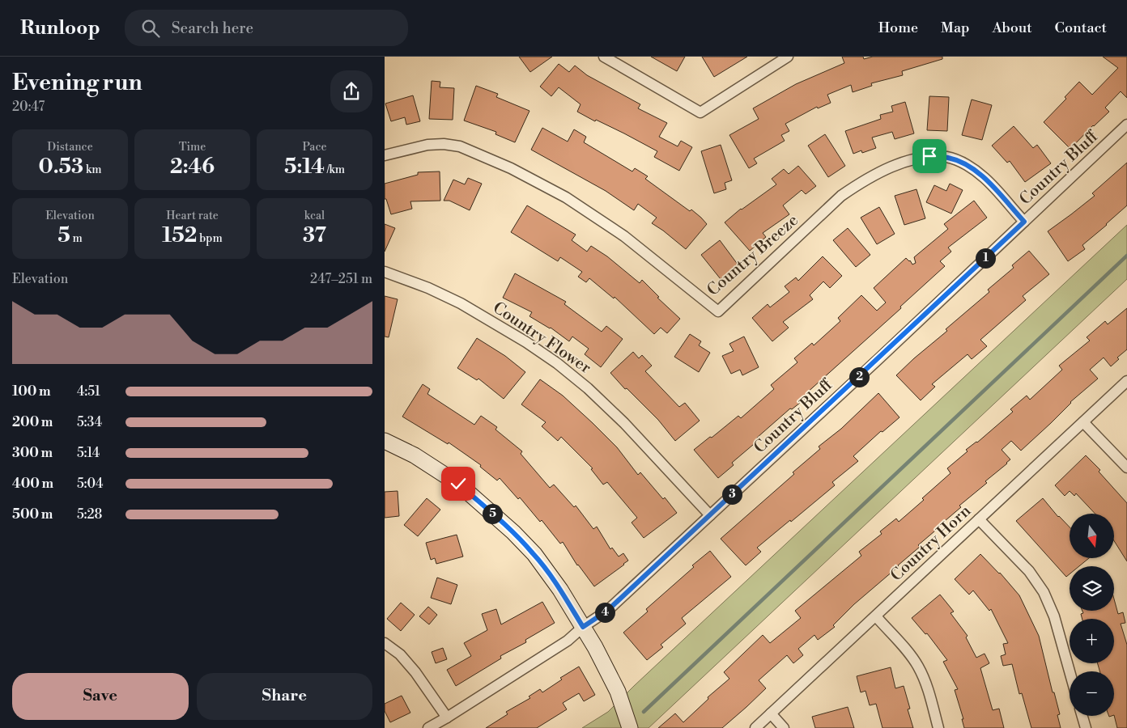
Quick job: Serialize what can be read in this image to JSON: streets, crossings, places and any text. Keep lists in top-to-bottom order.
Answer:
{
  "streets": {
    "street": [
      "Country Bluff",
      "Country Breeze",
      "Country Flower",
      "Country Horn"
    ]
  },
  "crossings": [
    ["Country Bluff", "Country Breeze"],
    ["Country Bluff", "Country Flower"]
  ],
  "north": "bottom",
  "page": {
    "header": "Runloop",
    "search": "Search here",
    "nav": [
      "Home",
      "Map",
      "About",
      "Contact"
    ],
    "heading": ["Evening run", "20:47"],
    "stats": [
      ["Distance", "0.53 km"],
      ["Time", "2:46"],
      ["Pace", "5:14 /km"],
      ["Elevation", "5 m"],
      ["Heart rate", "152 bpm"],
      ["kcal", "37"]
    ],
    "pins": [
      "1",
      "2",
      "3",
      "5",
      "4"
    ],
    "chart": ["Elevation", "247–251 m"],
    "list": [
      {
        "name": "100 m",
        "note": "4:51"
      },
      {
        "name": "200 m",
        "note": "5:34"
      },
      {
        "name": "300 m",
        "note": "5:14"
      },
      {
        "name": "400 m",
        "note": "5:04"
      },
      {
        "name": "500 m",
        "note": "5:28"
      }
    ],
    "map_buttons": ["+", "−"],
    "buttons": ["Save", "Share"]
  }
}
